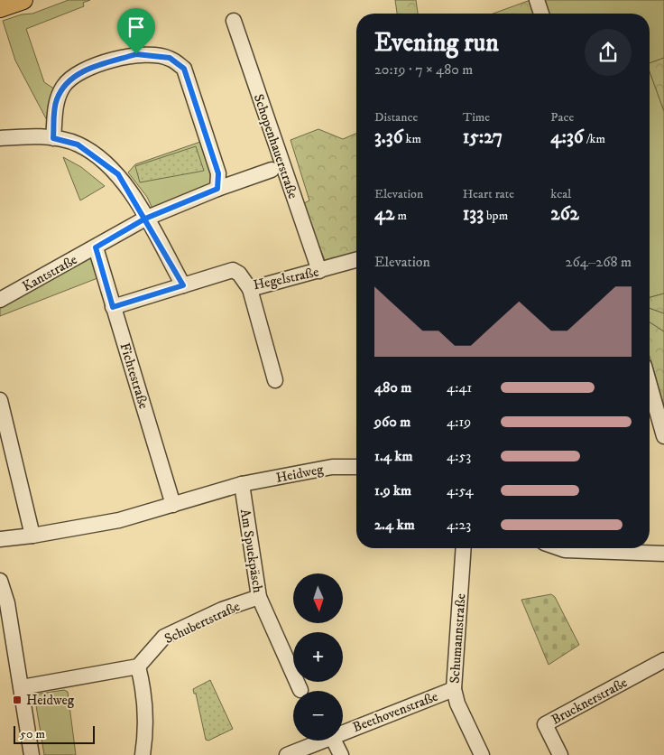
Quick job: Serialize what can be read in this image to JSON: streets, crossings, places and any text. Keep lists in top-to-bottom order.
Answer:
{
  "streets": {
    "street": [
      "Schopenhauerstraße",
      "Kantstraße",
      "Hegelstraße",
      "Fichtestraße",
      "Heidweg",
      "Am Spuekpäsch",
      "Schubertstraße",
      "Schumannstraße",
      "Brucknerstraße",
      "Beethovenstraße"
    ]
  },
  "crossings": [
    ["Schopenhauerstraße", "Hegelstraße"],
    ["Kantstraße", "Fichtestraße"],
    ["Hegelstraße", "Fichtestraße"],
    ["Fichtestraße", "Heidweg"],
    ["Heidweg", "Am Spuekpäsch"],
    ["Am Spuekpäsch", "Schubertstraße"],
    ["Schumannstraße", "Beethovenstraße"]
  ],
  "places": {
    "transit": ["Heidweg"]
  },
  "scale_bar": "50 m",
  "north": "bottom",
  "page": {
    "heading": ["Evening run", "20:19 · 7 × 480 m"],
    "stats": [
      ["Distance", "3.36 km"],
      ["Time", "15:27"],
      ["Pace", "4:36 /km"],
      ["Elevation", "42 m"],
      ["Heart rate", "133 bpm"],
      ["kcal", "262"]
    ],
    "chart": ["Elevation", "264–268 m"],
    "list": [
      {
        "name": "480 m",
        "note": "4:41"
      },
      {
        "name": "960 m",
        "note": "4:19"
      },
      {
        "name": "1.4 km",
        "note": "4:53"
      },
      {
        "name": "1.9 km",
        "note": "4:54"
      },
      {
        "name": "2.4 km",
        "note": "4:23"
      }
    ],
    "map_buttons": ["+", "−"],
    "scale": "50 m"
  }
}
